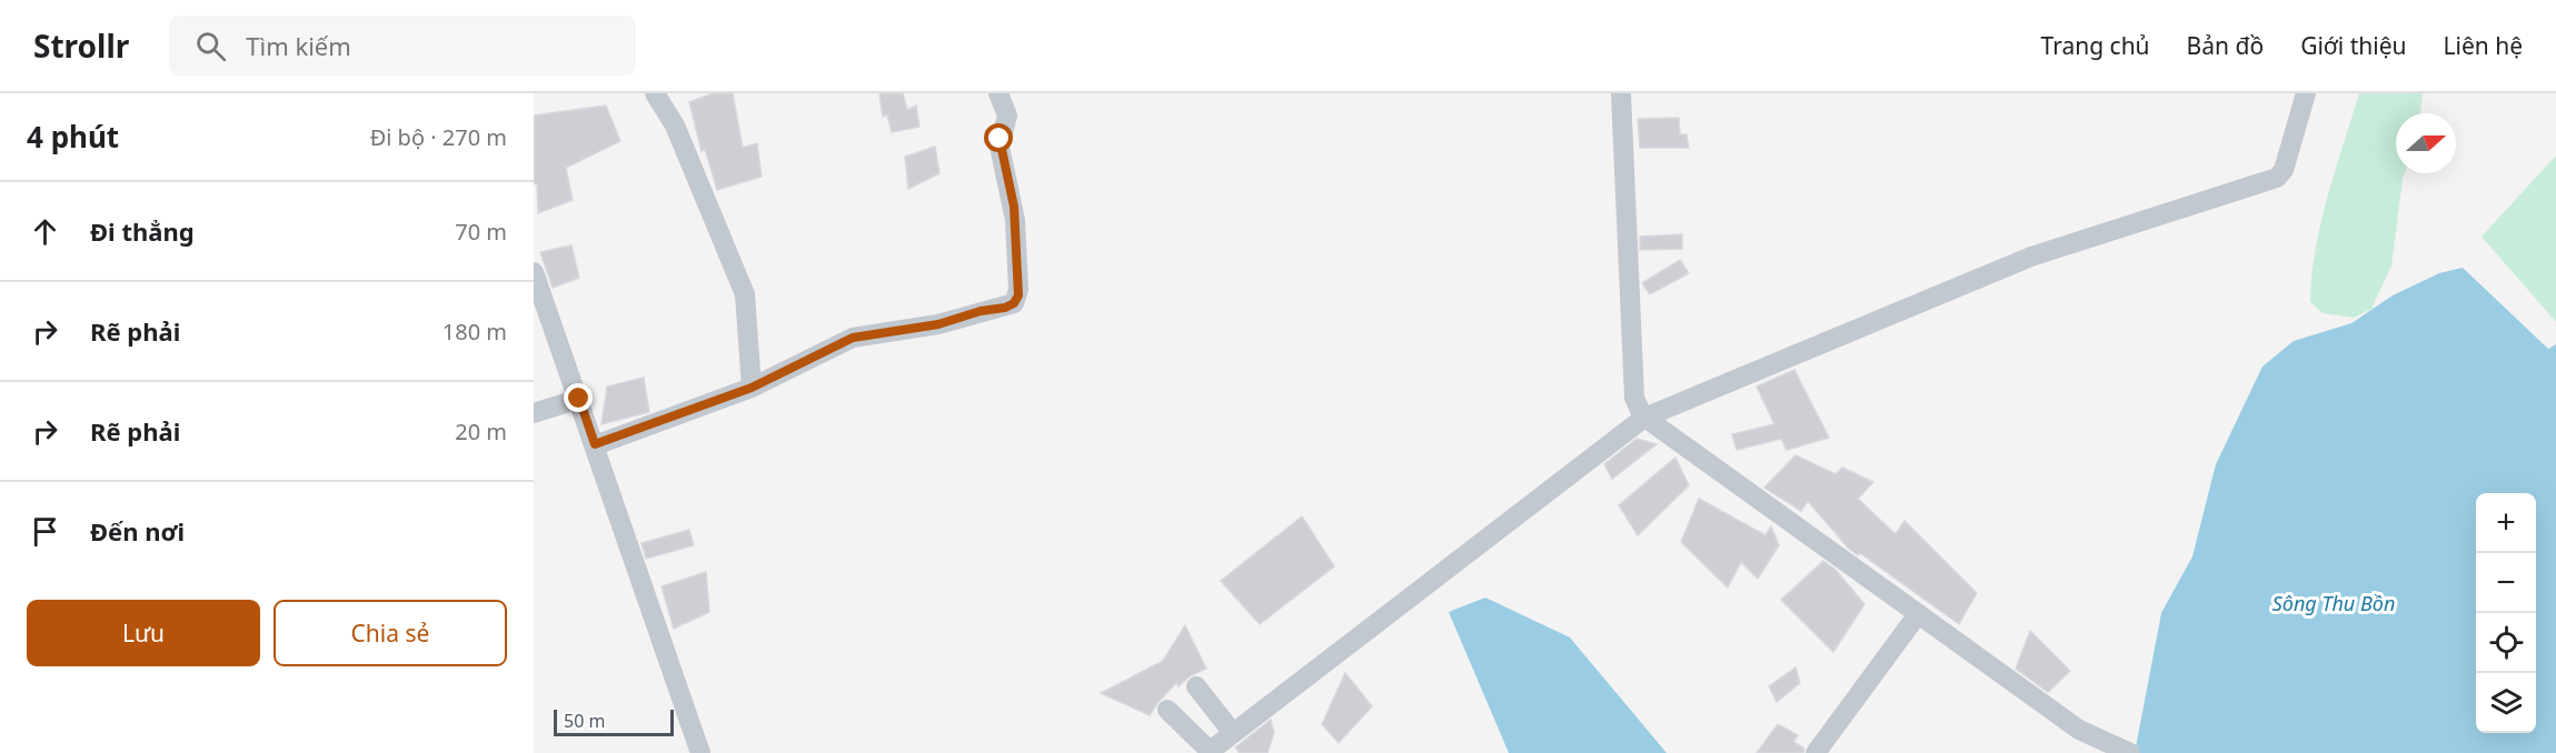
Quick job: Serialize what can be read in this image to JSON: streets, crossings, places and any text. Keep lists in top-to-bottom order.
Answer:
{
  "water": ["Sông Thu Bồn"],
  "scale_bar": "50 m",
  "north": "right",
  "page": {
    "header": "Strollr",
    "search": "Tìm kiếm",
    "nav": [
      "Trang chủ",
      "Bản đồ",
      "Giới thiệu",
      "Liên hệ"
    ],
    "heading": ["4 phút", "Đi bộ · 270 m"],
    "list": [
      ["Đi thẳng", "70 m"],
      ["Rẽ phải", "180 m"],
      ["Rẽ phải", "20 m"],
      "Đến nơi"
    ],
    "map_buttons": ["+", "−"],
    "buttons": ["Lưu", "Chia sẻ"],
    "scale": "50 m"
  }
}
